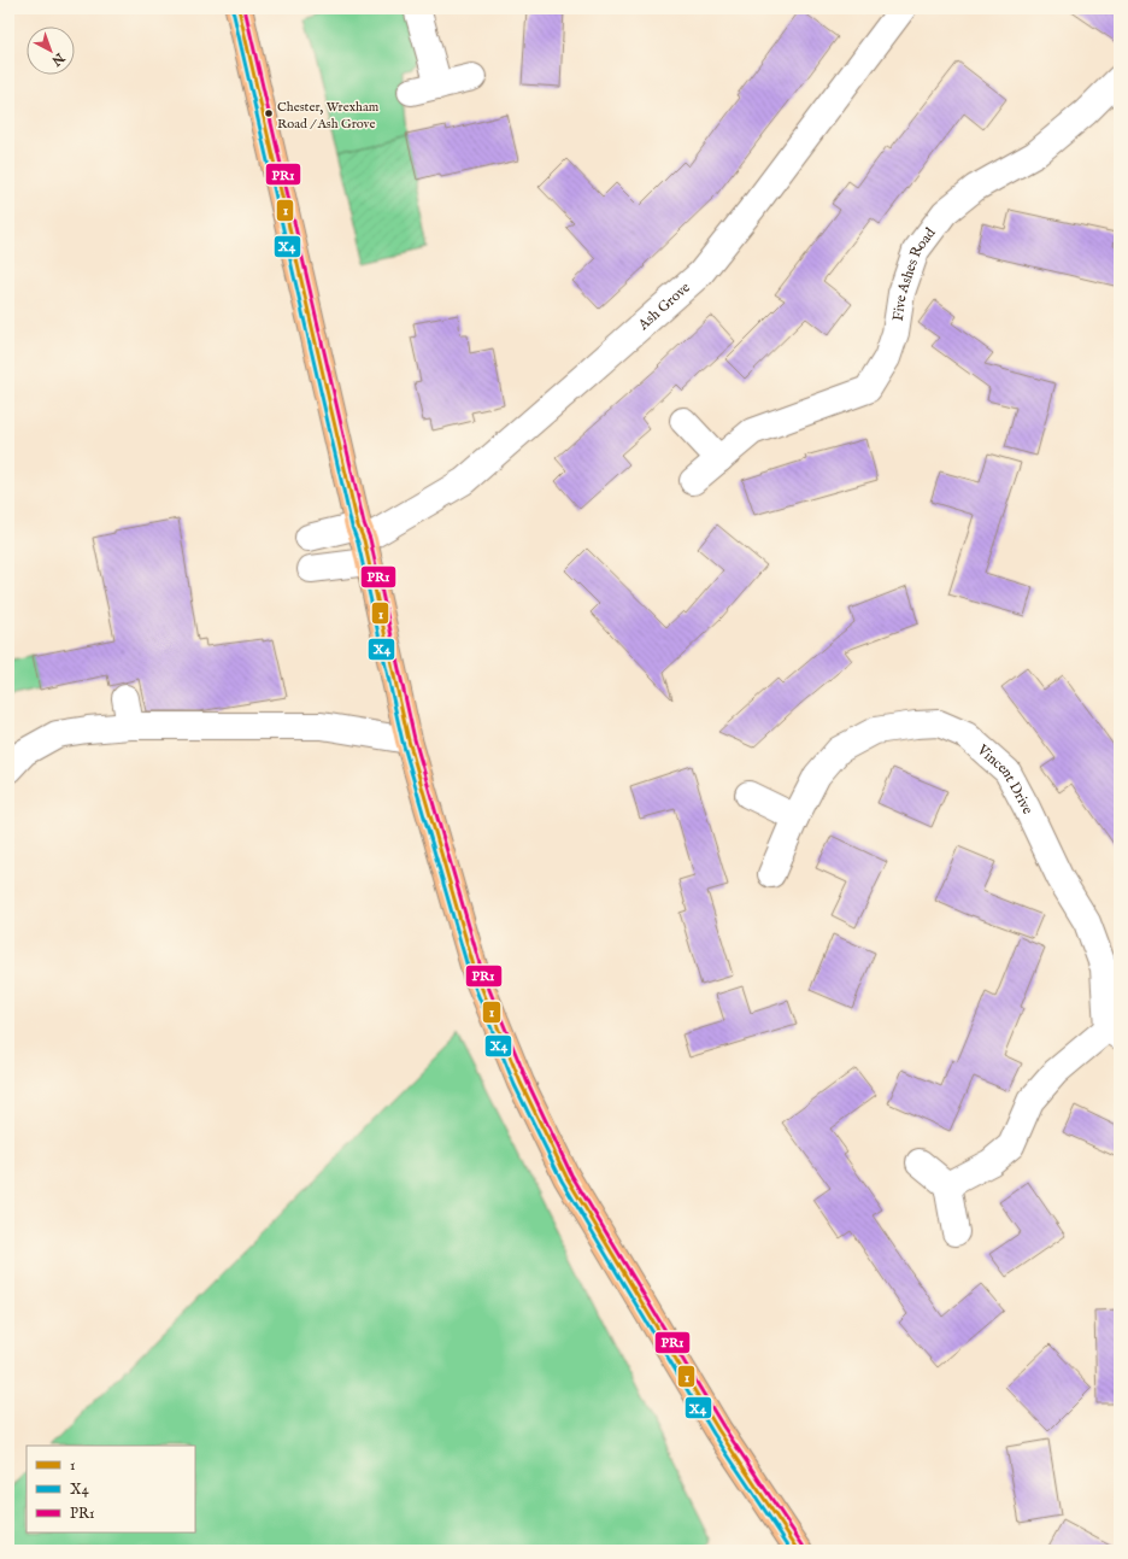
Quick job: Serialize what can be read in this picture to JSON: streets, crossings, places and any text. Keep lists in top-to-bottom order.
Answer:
{
  "streets": {
    "street": ["Five Ashes Road", "Ash Grove", "Vincent Drive"]
  },
  "places": ["Chester, Wrexham Road / Ash Grove"],
  "lines": ["transit line 1", "transit line PR1", "transit line X4"],
  "legend": ["1", "X4", "PR1"],
  "north": "bottom right"
}
